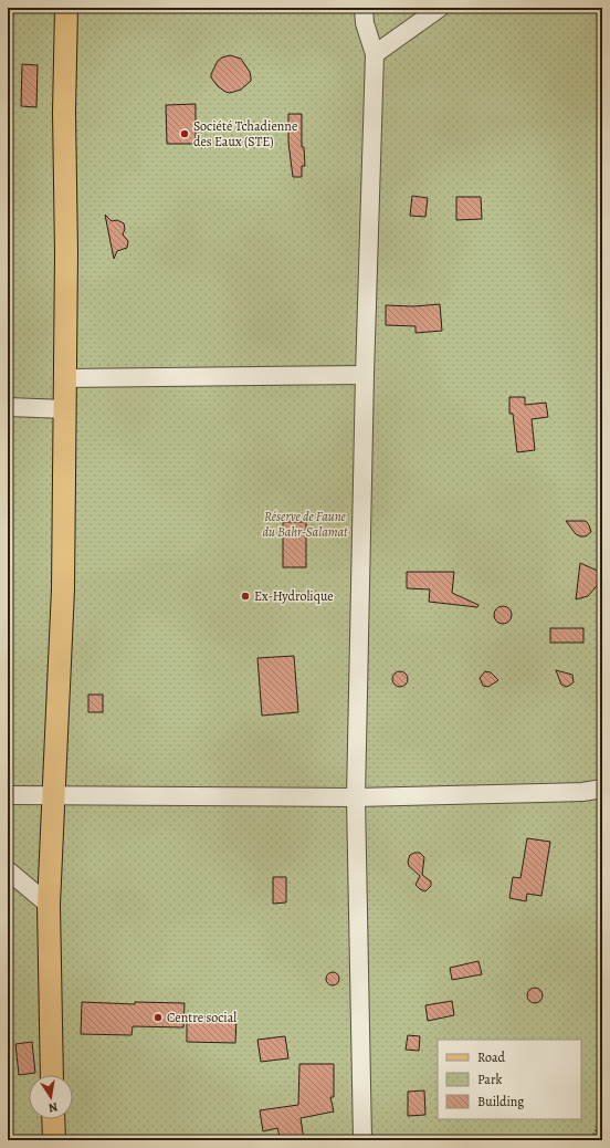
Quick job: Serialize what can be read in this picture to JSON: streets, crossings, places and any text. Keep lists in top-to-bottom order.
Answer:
{
  "parks": ["Réserve de Faune du Bahr-Salamat"],
  "places": ["Société Tchadienne des Eaux (STE)", "Ex-Hydrolique", "Centre social"],
  "legend": ["Road", "Park", "Building"],
  "north": "bottom"
}
